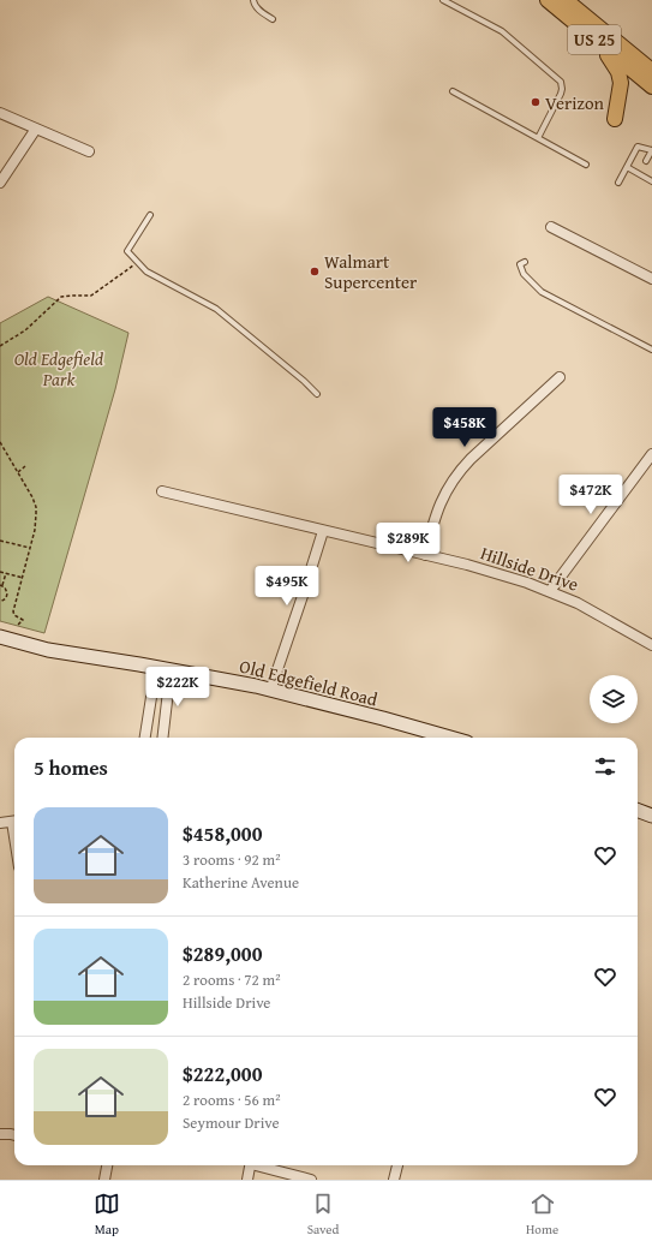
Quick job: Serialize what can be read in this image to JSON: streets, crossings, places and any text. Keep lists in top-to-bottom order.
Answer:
{
  "streets": {
    "main road": ["US 25"],
    "street": ["Hillside Drive", "Old Edgefield Road"]
  },
  "parks": ["Old Edgefield Park"],
  "places": ["Verizon", "Walmart Supercenter"],
  "page": {
    "price": [
      "$458K",
      "$472K",
      "$289K",
      "$495K",
      "$222K"
    ],
    "heading": "5 homes",
    "list": [
      {
        "name": "$458,000",
        "note": "3 rooms · 92 m² · Katherine Avenue"
      },
      {
        "name": "$289,000",
        "note": "2 rooms · 72 m² · Hillside Drive"
      },
      {
        "name": "$222,000",
        "note": "2 rooms · 56 m² · Seymour Drive"
      }
    ],
    "tabs": ["Map", "Saved", "Home"]
  }
}
